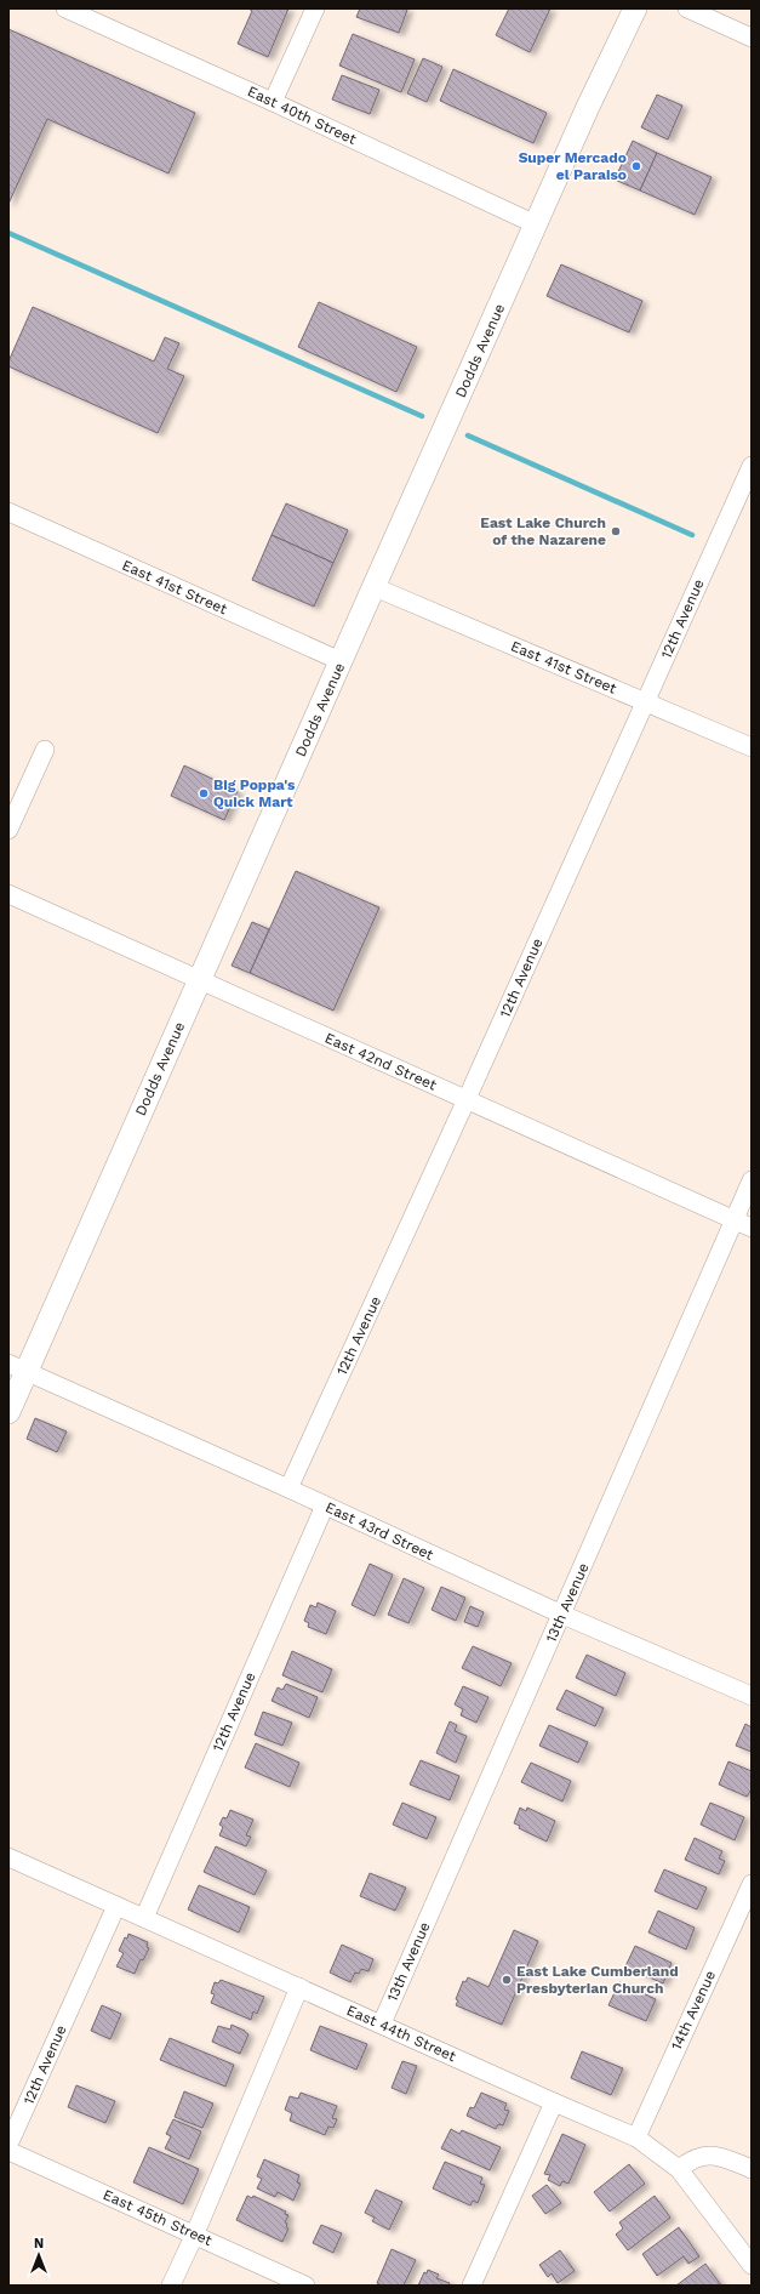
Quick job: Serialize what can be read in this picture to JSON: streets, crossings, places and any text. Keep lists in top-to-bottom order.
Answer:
{
  "streets": {
    "street": [
      "East 40th Street",
      "Dodds Avenue",
      "East 41st Street",
      "12th Avenue",
      "East 42nd Street",
      "East 43rd Street",
      "13th Avenue",
      "14th Avenue",
      "East 44th Street",
      "East 45th Street"
    ]
  },
  "crossings": [
    ["East 40th Street", "Dodds Avenue"],
    ["Dodds Avenue", "East 41st Street"],
    ["Dodds Avenue", "East 42nd Street"],
    ["Dodds Avenue", "East 43rd Street"],
    ["East 41st Street", "12th Avenue"],
    ["12th Avenue", "East 42nd Street"],
    ["12th Avenue", "East 43rd Street"],
    ["12th Avenue", "East 44th Street"],
    ["East 42nd Street", "13th Avenue"],
    ["East 43rd Street", "13th Avenue"],
    ["13th Avenue", "East 44th Street"],
    ["14th Avenue", "East 44th Street"]
  ],
  "places": [
    "Super Mercado el Paraiso",
    "East Lake Church of the Nazarene",
    "Big Poppa's Quick Mart",
    "East Lake Cumberland Presbyterian Church"
  ],
  "north": "top"
}
